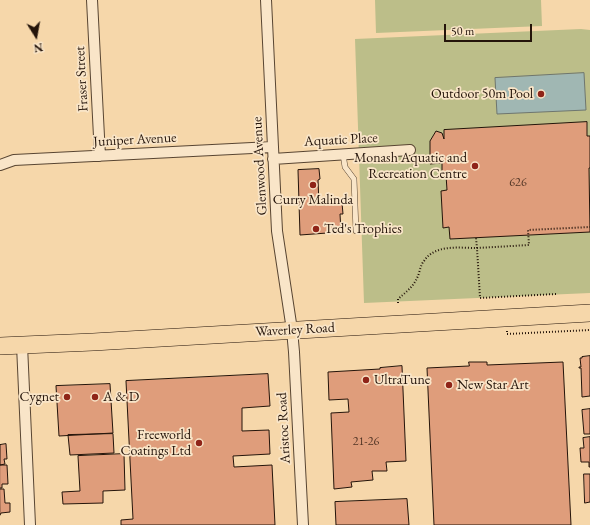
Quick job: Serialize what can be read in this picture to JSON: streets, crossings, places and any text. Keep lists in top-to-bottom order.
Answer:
{
  "streets": {
    "main road": ["Waverley Road"],
    "street": [
      "Fraser Street",
      "Juniper Avenue",
      "Aquatic Place",
      "Glenwood Avenue",
      "Aristoc Road"
    ]
  },
  "crossings": [
    ["Fraser Street", "Juniper Avenue"],
    ["Juniper Avenue", "Glenwood Avenue"],
    ["Aquatic Place", "Glenwood Avenue"],
    ["Glenwood Avenue", "Waverley Road"],
    ["Glenwood Avenue", "Aristoc Road"],
    ["Waverley Road", "Aristoc Road"]
  ],
  "places": [
    "Outdoor 50m Pool",
    "Monash Aquatic and Recreation Centre",
    "Curry Malinda",
    "Ted's Trophies",
    "UltraTune",
    "New Star Art",
    "Cygnet",
    "A & D",
    "Freeworld Coatings Ltd"
  ],
  "house_numbers": ["626", "21-26"],
  "scale_bar": "50 m",
  "north": "bottom"
}
